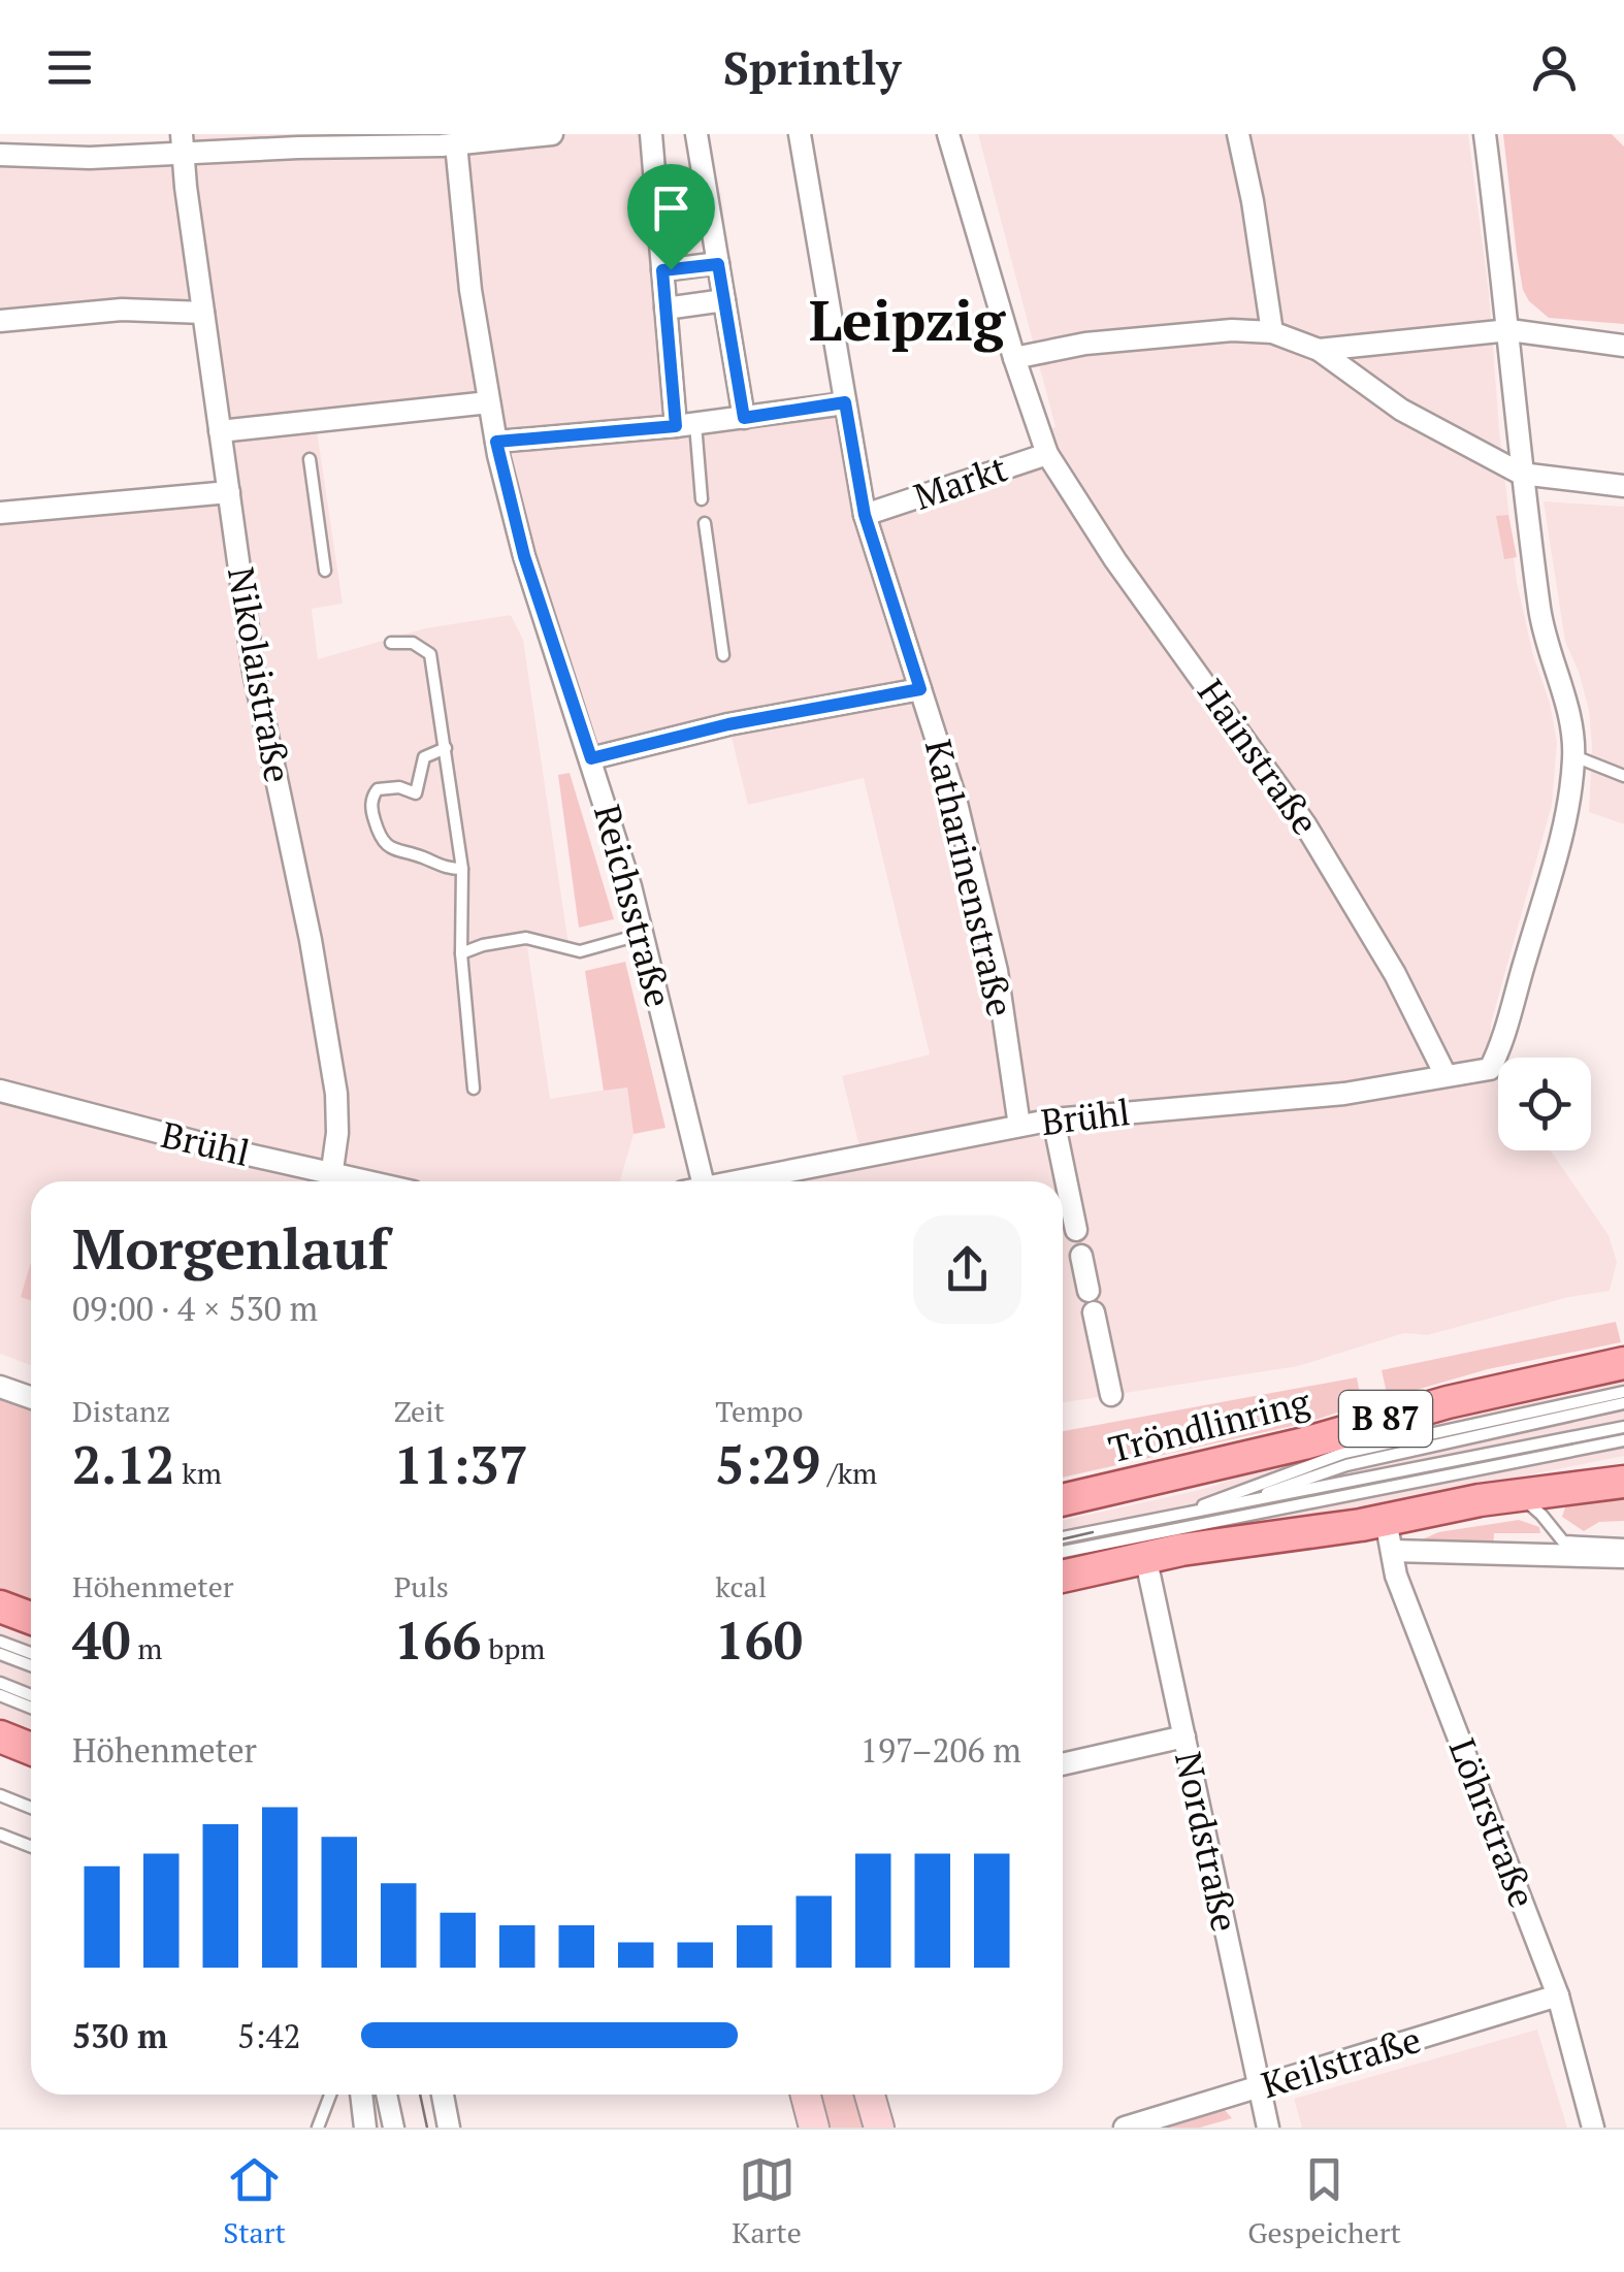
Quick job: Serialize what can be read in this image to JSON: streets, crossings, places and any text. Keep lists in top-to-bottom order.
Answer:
{
  "streets": {
    "main road": ["B 87", "Tröndlinring"],
    "street": [
      "Markt",
      "Nikolaistraße",
      "Hainstraße",
      "Katharinenstraße",
      "Reichsstraße",
      "Brühl",
      "Löhrstraße",
      "Nordstraße",
      "Keilstraße"
    ]
  },
  "crossings": [
    ["Markt", "Hainstraße"],
    ["Markt", "Katharinenstraße"],
    ["Hainstraße", "Brühl"],
    ["Katharinenstraße", "Brühl"],
    ["Löhrstraße", "Keilstraße"],
    ["Nordstraße", "Keilstraße"]
  ],
  "districts": ["Leipzig"],
  "page": {
    "header": "Sprintly",
    "heading": ["Morgenlauf", "09:00 · 4 × 530 m"],
    "stats": [
      ["Distanz", "2.12 km"],
      ["Zeit", "11:37"],
      ["Tempo", "5:29 /km"],
      ["Höhenmeter", "40 m"],
      ["Puls", "166 bpm"],
      ["kcal", "160"]
    ],
    "chart": ["Höhenmeter", "197–206 m"],
    "list": [
      {
        "name": "530 m",
        "note": "5:42"
      }
    ],
    "tabs": ["Start", "Karte", "Gespeichert"]
  }
}
